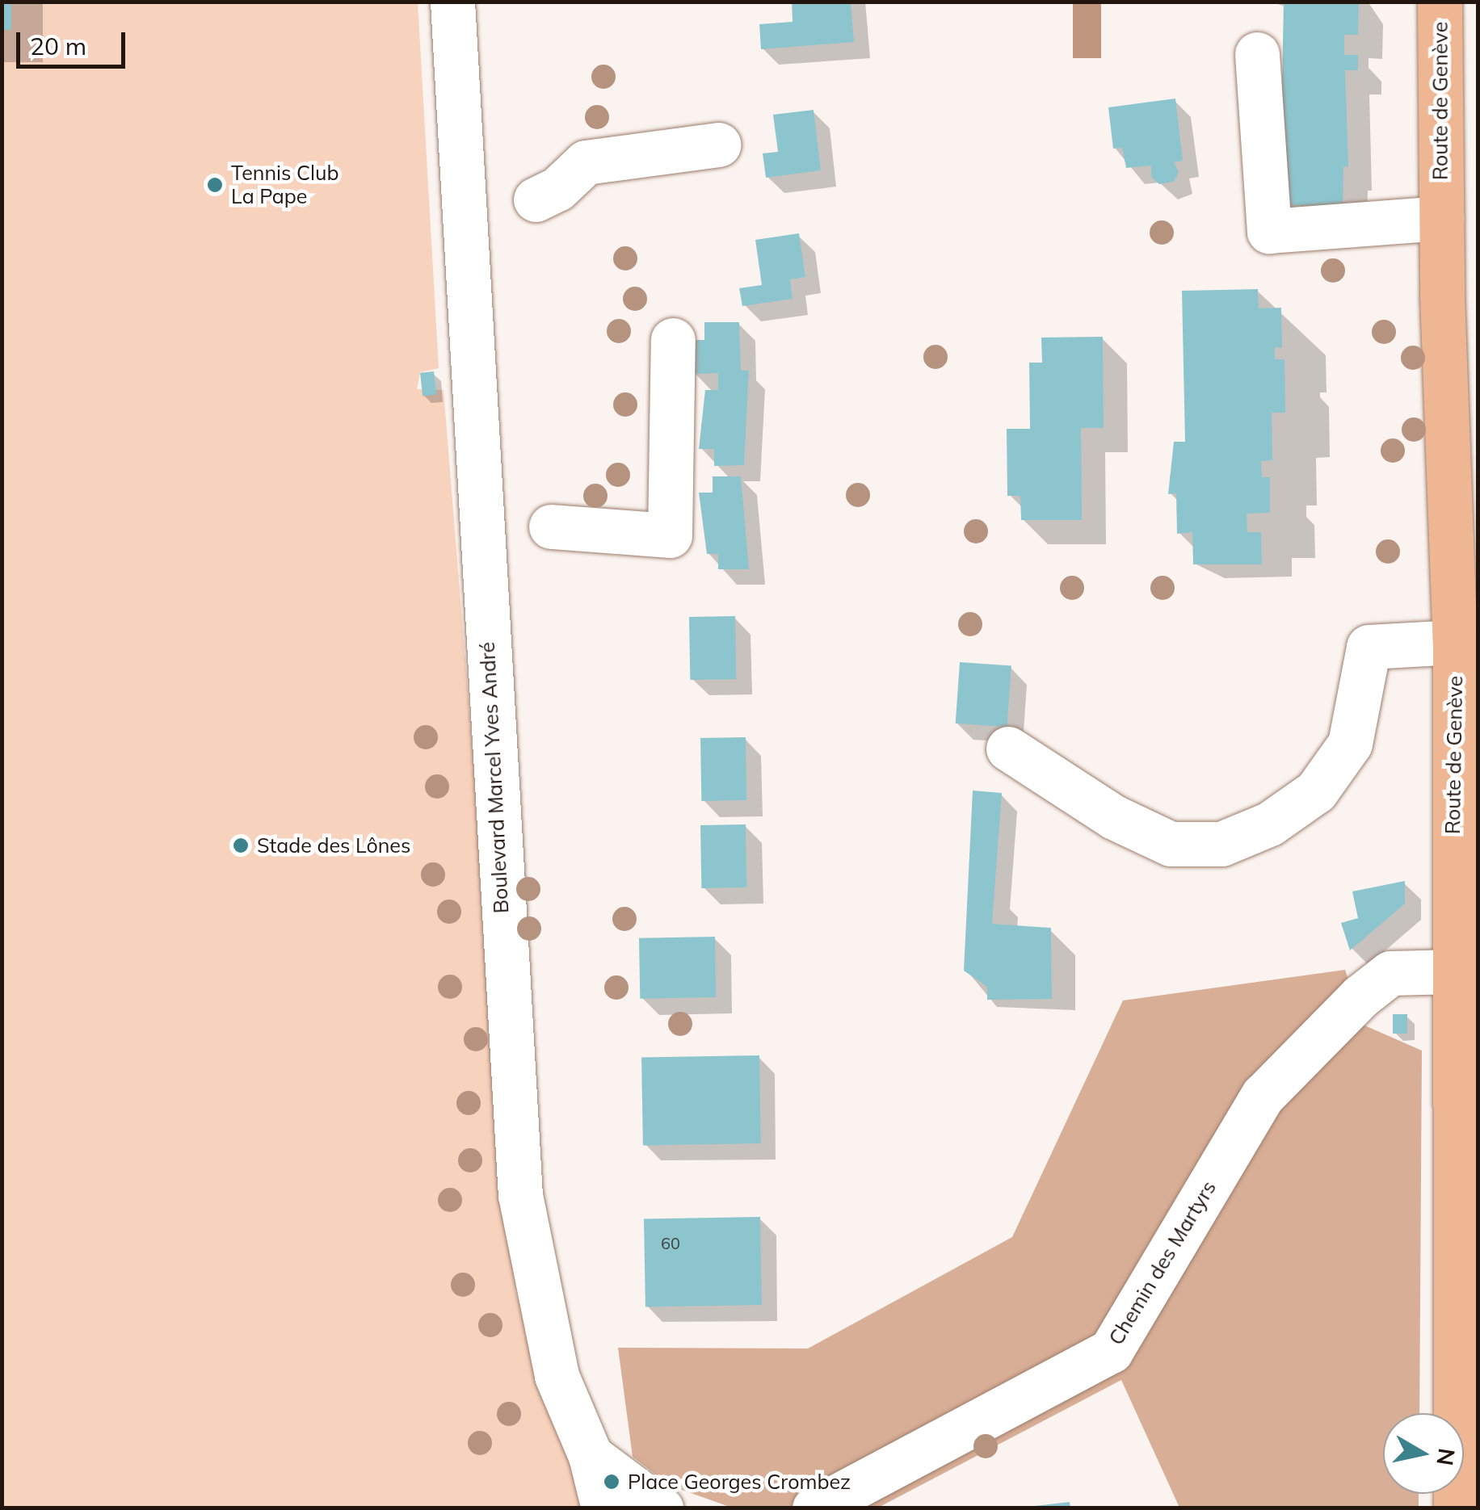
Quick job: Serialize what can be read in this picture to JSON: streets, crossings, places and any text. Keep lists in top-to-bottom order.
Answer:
{
  "streets": {
    "main road": ["Route de Genève"],
    "street": ["Boulevard Marcel Yves André", "Chemin des Martyrs"]
  },
  "crossings": [
    ["Route de Genève", "Chemin des Martyrs"]
  ],
  "places": ["Tennis Club La Pape", "Stade des Lônes", "Place Georges Crombez"],
  "house_numbers": ["60"],
  "scale_bar": "20 m",
  "north": "right"
}
